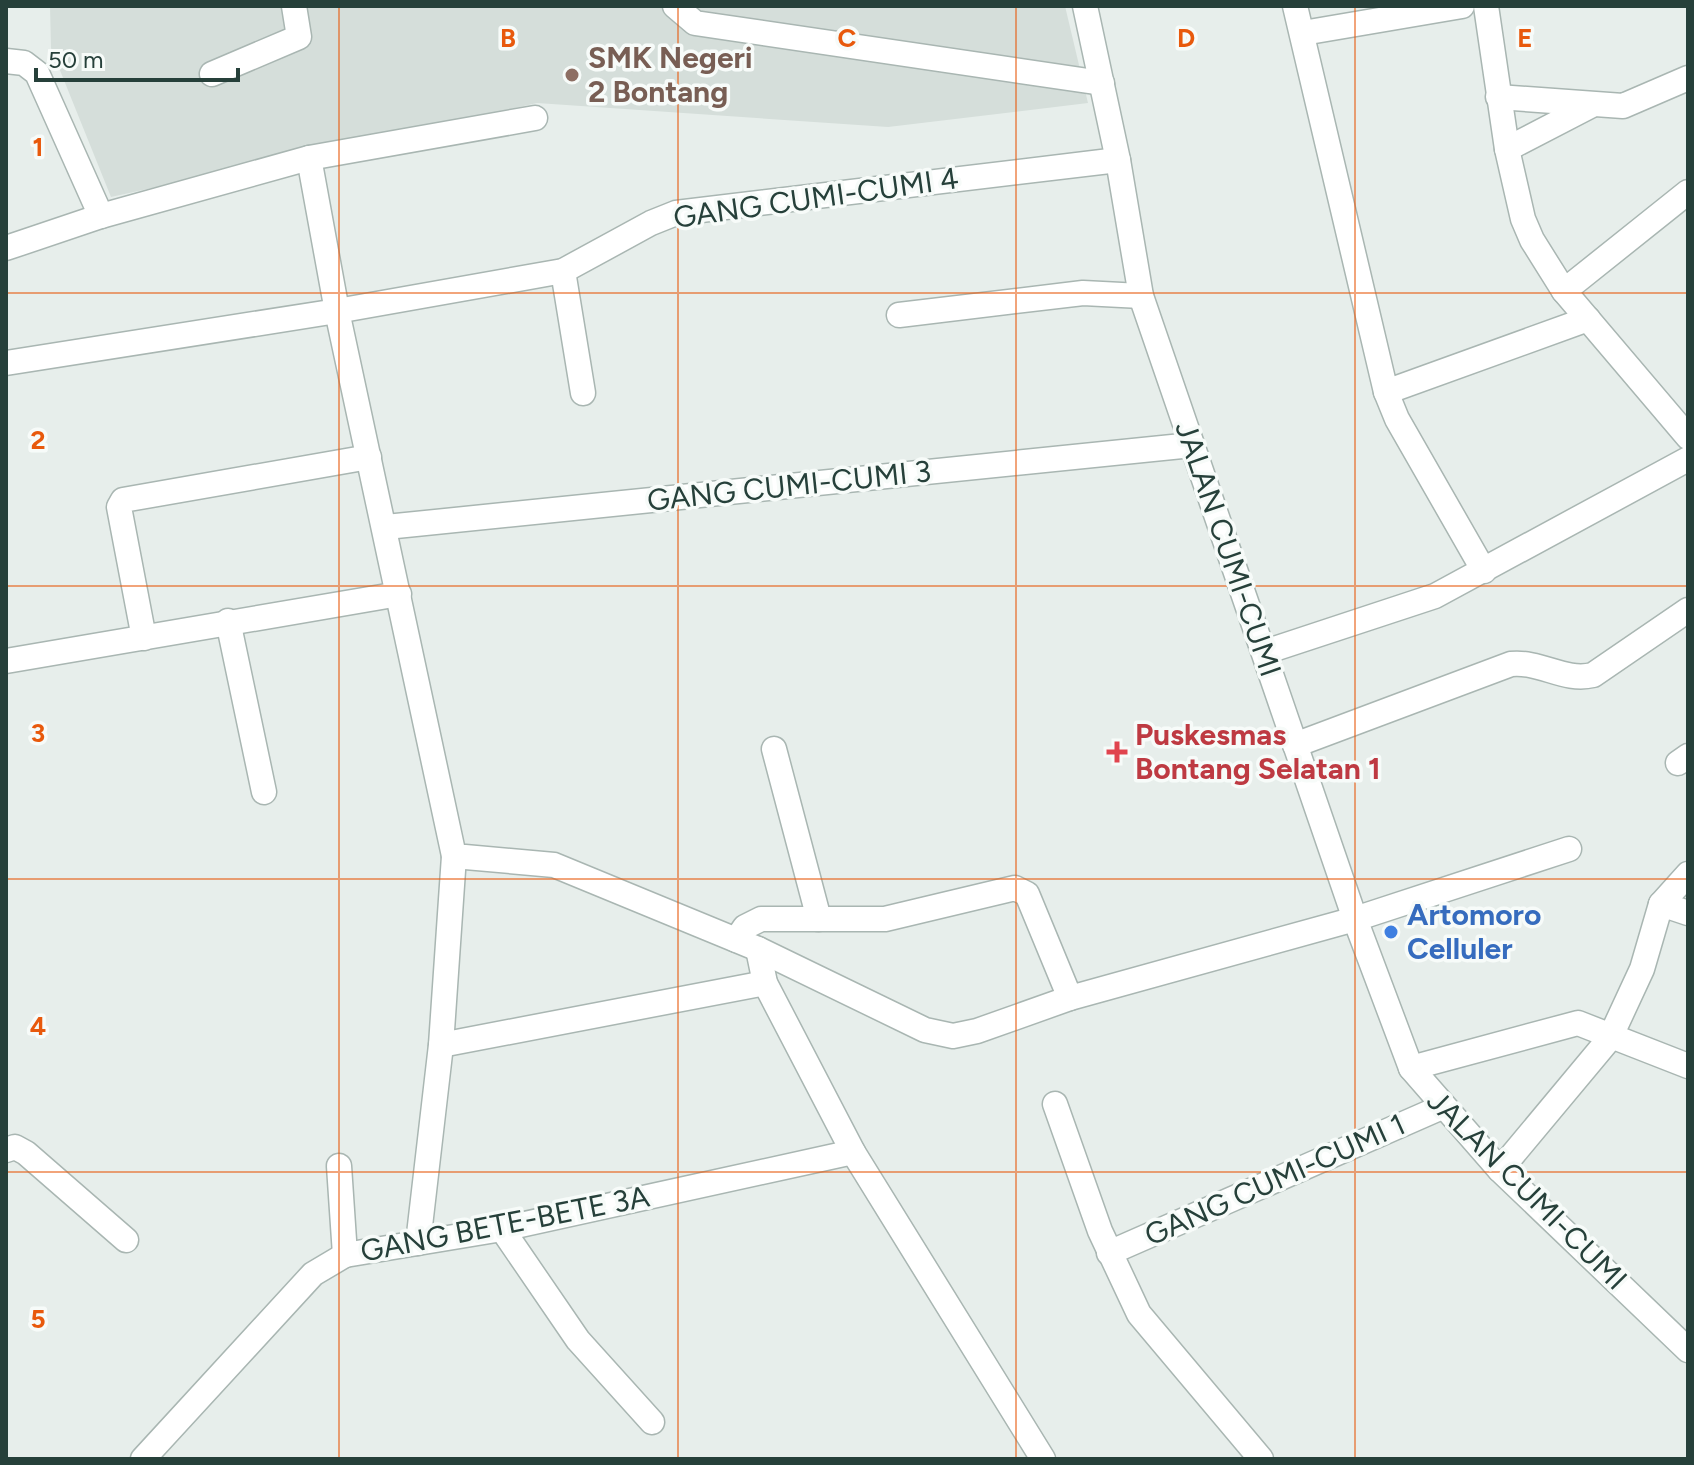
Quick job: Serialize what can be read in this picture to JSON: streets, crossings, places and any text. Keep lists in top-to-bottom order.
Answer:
{
  "streets": {
    "street": [
      "GANG CUMI-CUMI 4",
      "GANG CUMI-CUMI 3",
      "JALAN CUMI-CUMI",
      "GANG CUMI-CUMI 1",
      "GANG BETE-BETE 3A"
    ]
  },
  "crossings": [
    ["GANG CUMI-CUMI 4", "JALAN CUMI-CUMI"],
    ["GANG CUMI-CUMI 3", "JALAN CUMI-CUMI"],
    ["JALAN CUMI-CUMI", "GANG CUMI-CUMI 1"]
  ],
  "places": {
    "other": ["SMK Negeri 2 Bontang", "Artomoro Celluler"],
    "health": ["Puskesmas Bontang Selatan 1"]
  },
  "scale_bar": "50 m",
  "grid": {
    "columns": [
      "B",
      "C",
      "D",
      "E"
    ],
    "rows": [
      "1",
      "2",
      "3",
      "4",
      "5"
    ]
  }
}
